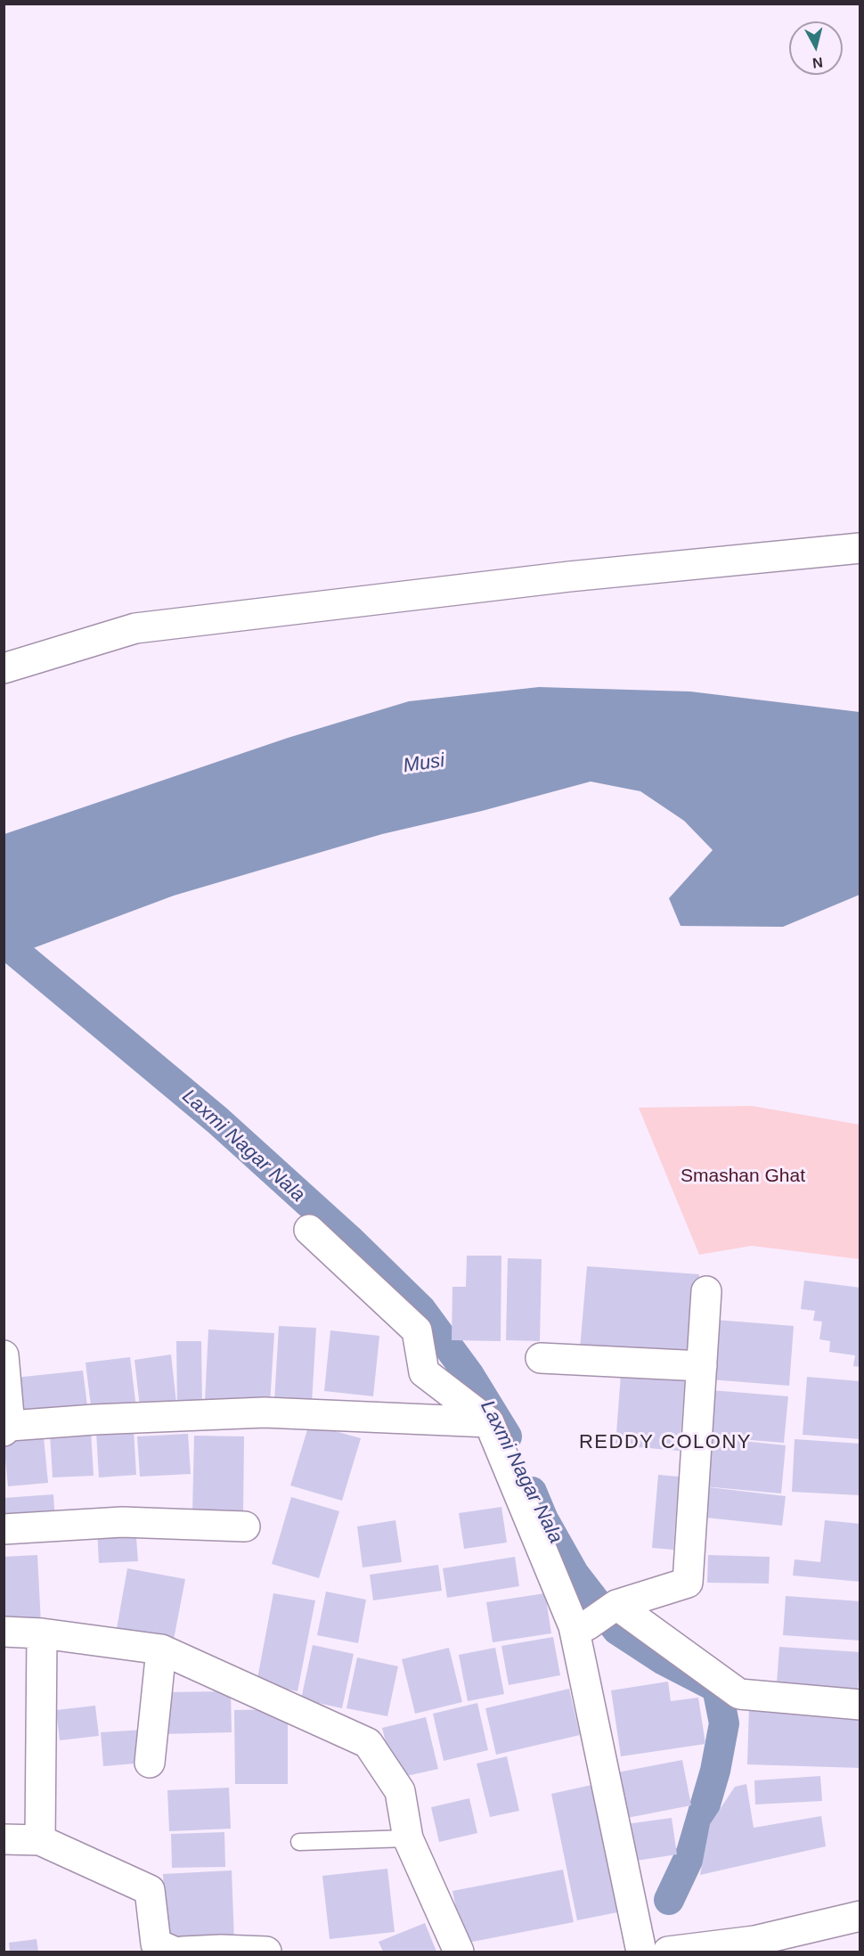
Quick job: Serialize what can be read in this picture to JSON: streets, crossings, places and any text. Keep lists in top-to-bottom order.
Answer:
{
  "districts": ["REDDY COLONY"],
  "water": ["Musi", "Laxmi Nagar Nala"],
  "parks": ["Smashan Ghat"],
  "north": "bottom"
}
